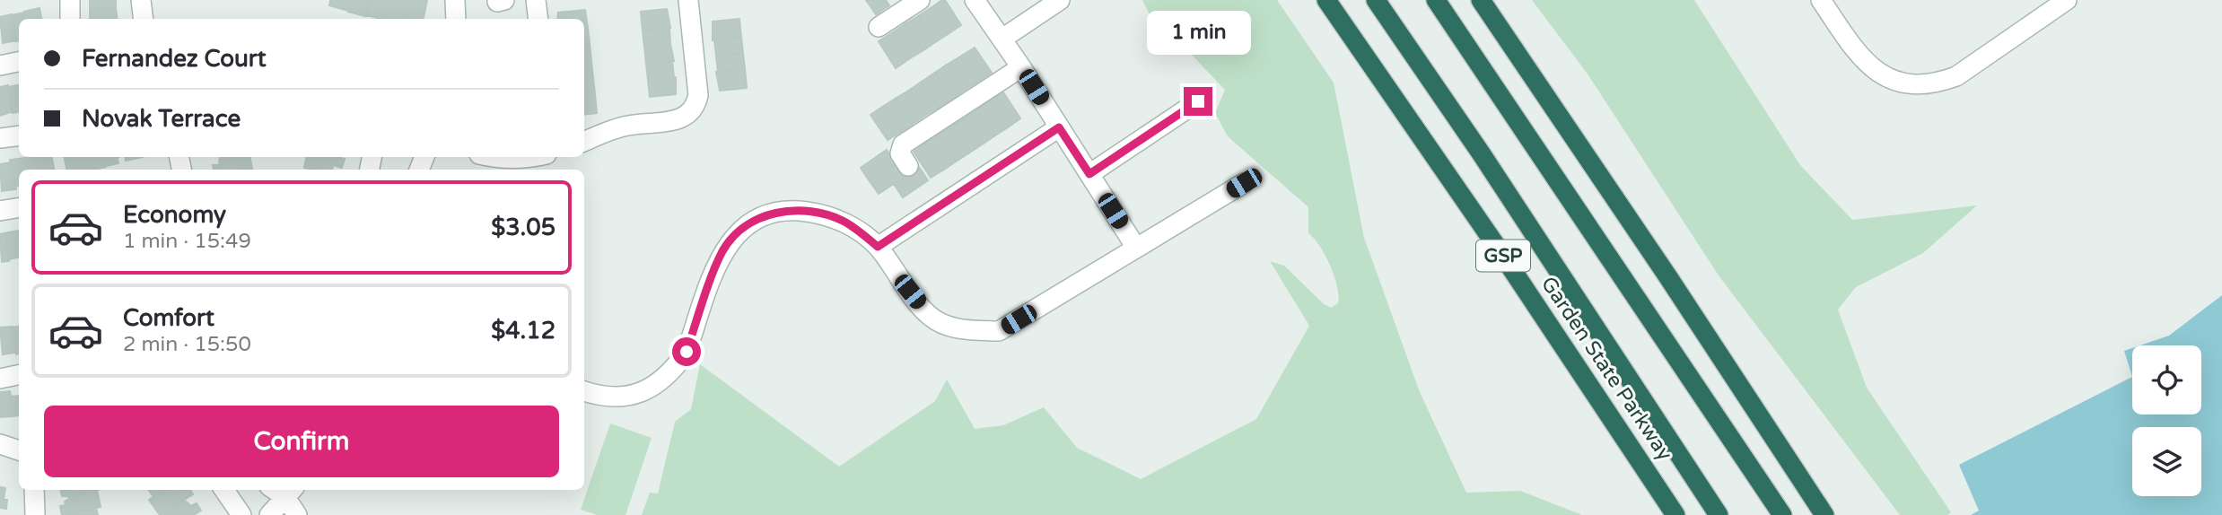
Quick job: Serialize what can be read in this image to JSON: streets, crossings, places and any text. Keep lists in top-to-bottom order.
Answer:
{
  "streets": {
    "highway": ["GSP", "Garden State Parkway"]
  },
  "page": {
    "bubble": "1 min",
    "banner": ["Fernandez Court", "Novak Terrace"],
    "list": [
      {
        "name": "Economy",
        "note": "1 min · 15:49",
        "value": "$3.05"
      },
      {
        "name": "Comfort",
        "note": "2 min · 15:50",
        "value": "$4.12"
      }
    ],
    "buttons": "Confirm"
  }
}
